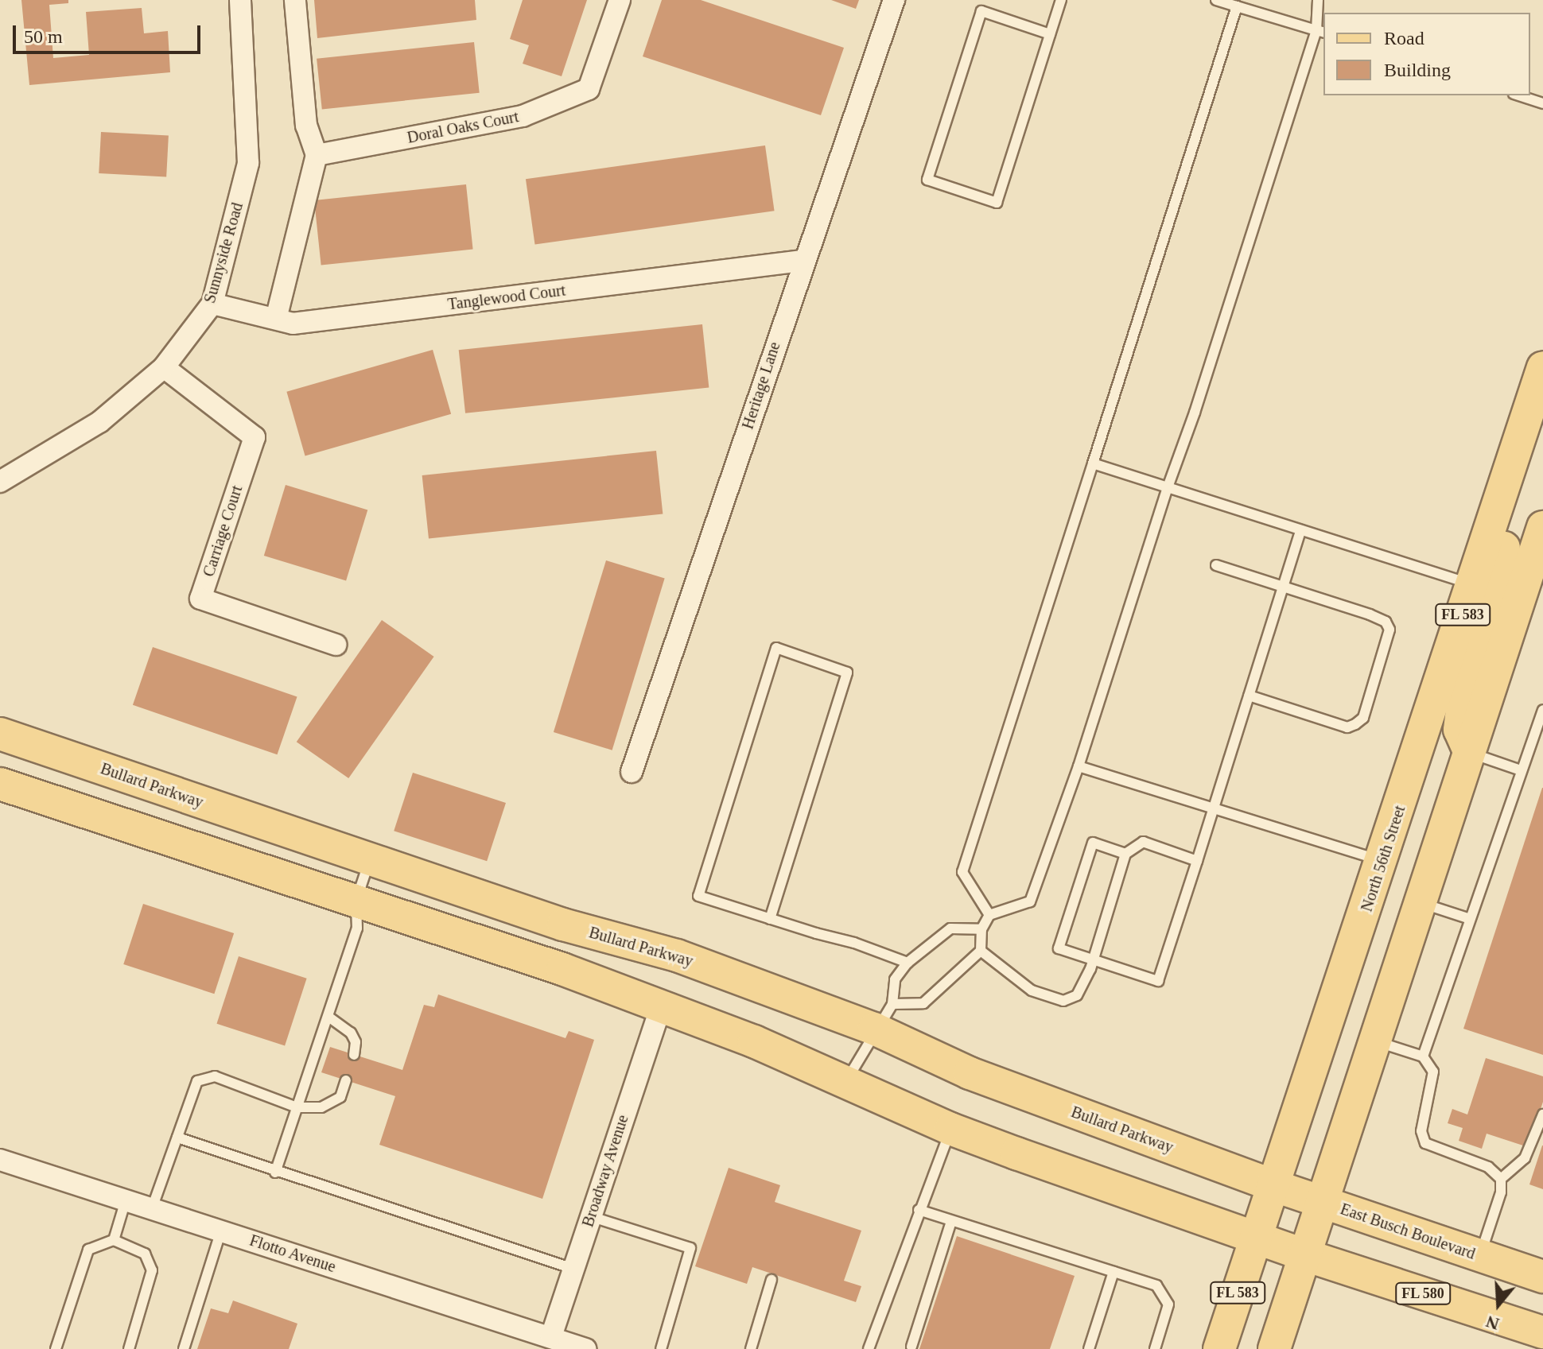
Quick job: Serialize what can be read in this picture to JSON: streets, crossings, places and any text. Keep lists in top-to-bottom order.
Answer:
{
  "streets": {
    "main road": [
      "FL 583",
      "Bullard Parkway",
      "North 56th Street",
      "East Busch Boulevard",
      "FL 580"
    ],
    "street": [
      "Doral Oaks Court",
      "Sunnyside Road",
      "Tanglewood Court",
      "Heritage Lane",
      "Carriage Court",
      "Broadway Avenue",
      "Flotto Avenue"
    ]
  },
  "crossings": [
    ["Sunnyside Road", "Tanglewood Court"],
    ["Sunnyside Road", "Carriage Court"],
    ["Tanglewood Court", "Heritage Lane"],
    ["FL 583", "East Busch Boulevard"],
    ["FL 583", "FL 580"],
    ["Bullard Parkway", "North 56th Street"],
    ["Bullard Parkway", "East Busch Boulevard"],
    ["North 56th Street", "East Busch Boulevard"],
    ["North 56th Street", "FL 580"],
    ["Broadway Avenue", "Flotto Avenue"]
  ],
  "legend": ["Road", "Building"],
  "scale_bar": "50 m",
  "north": "bottom"
}
